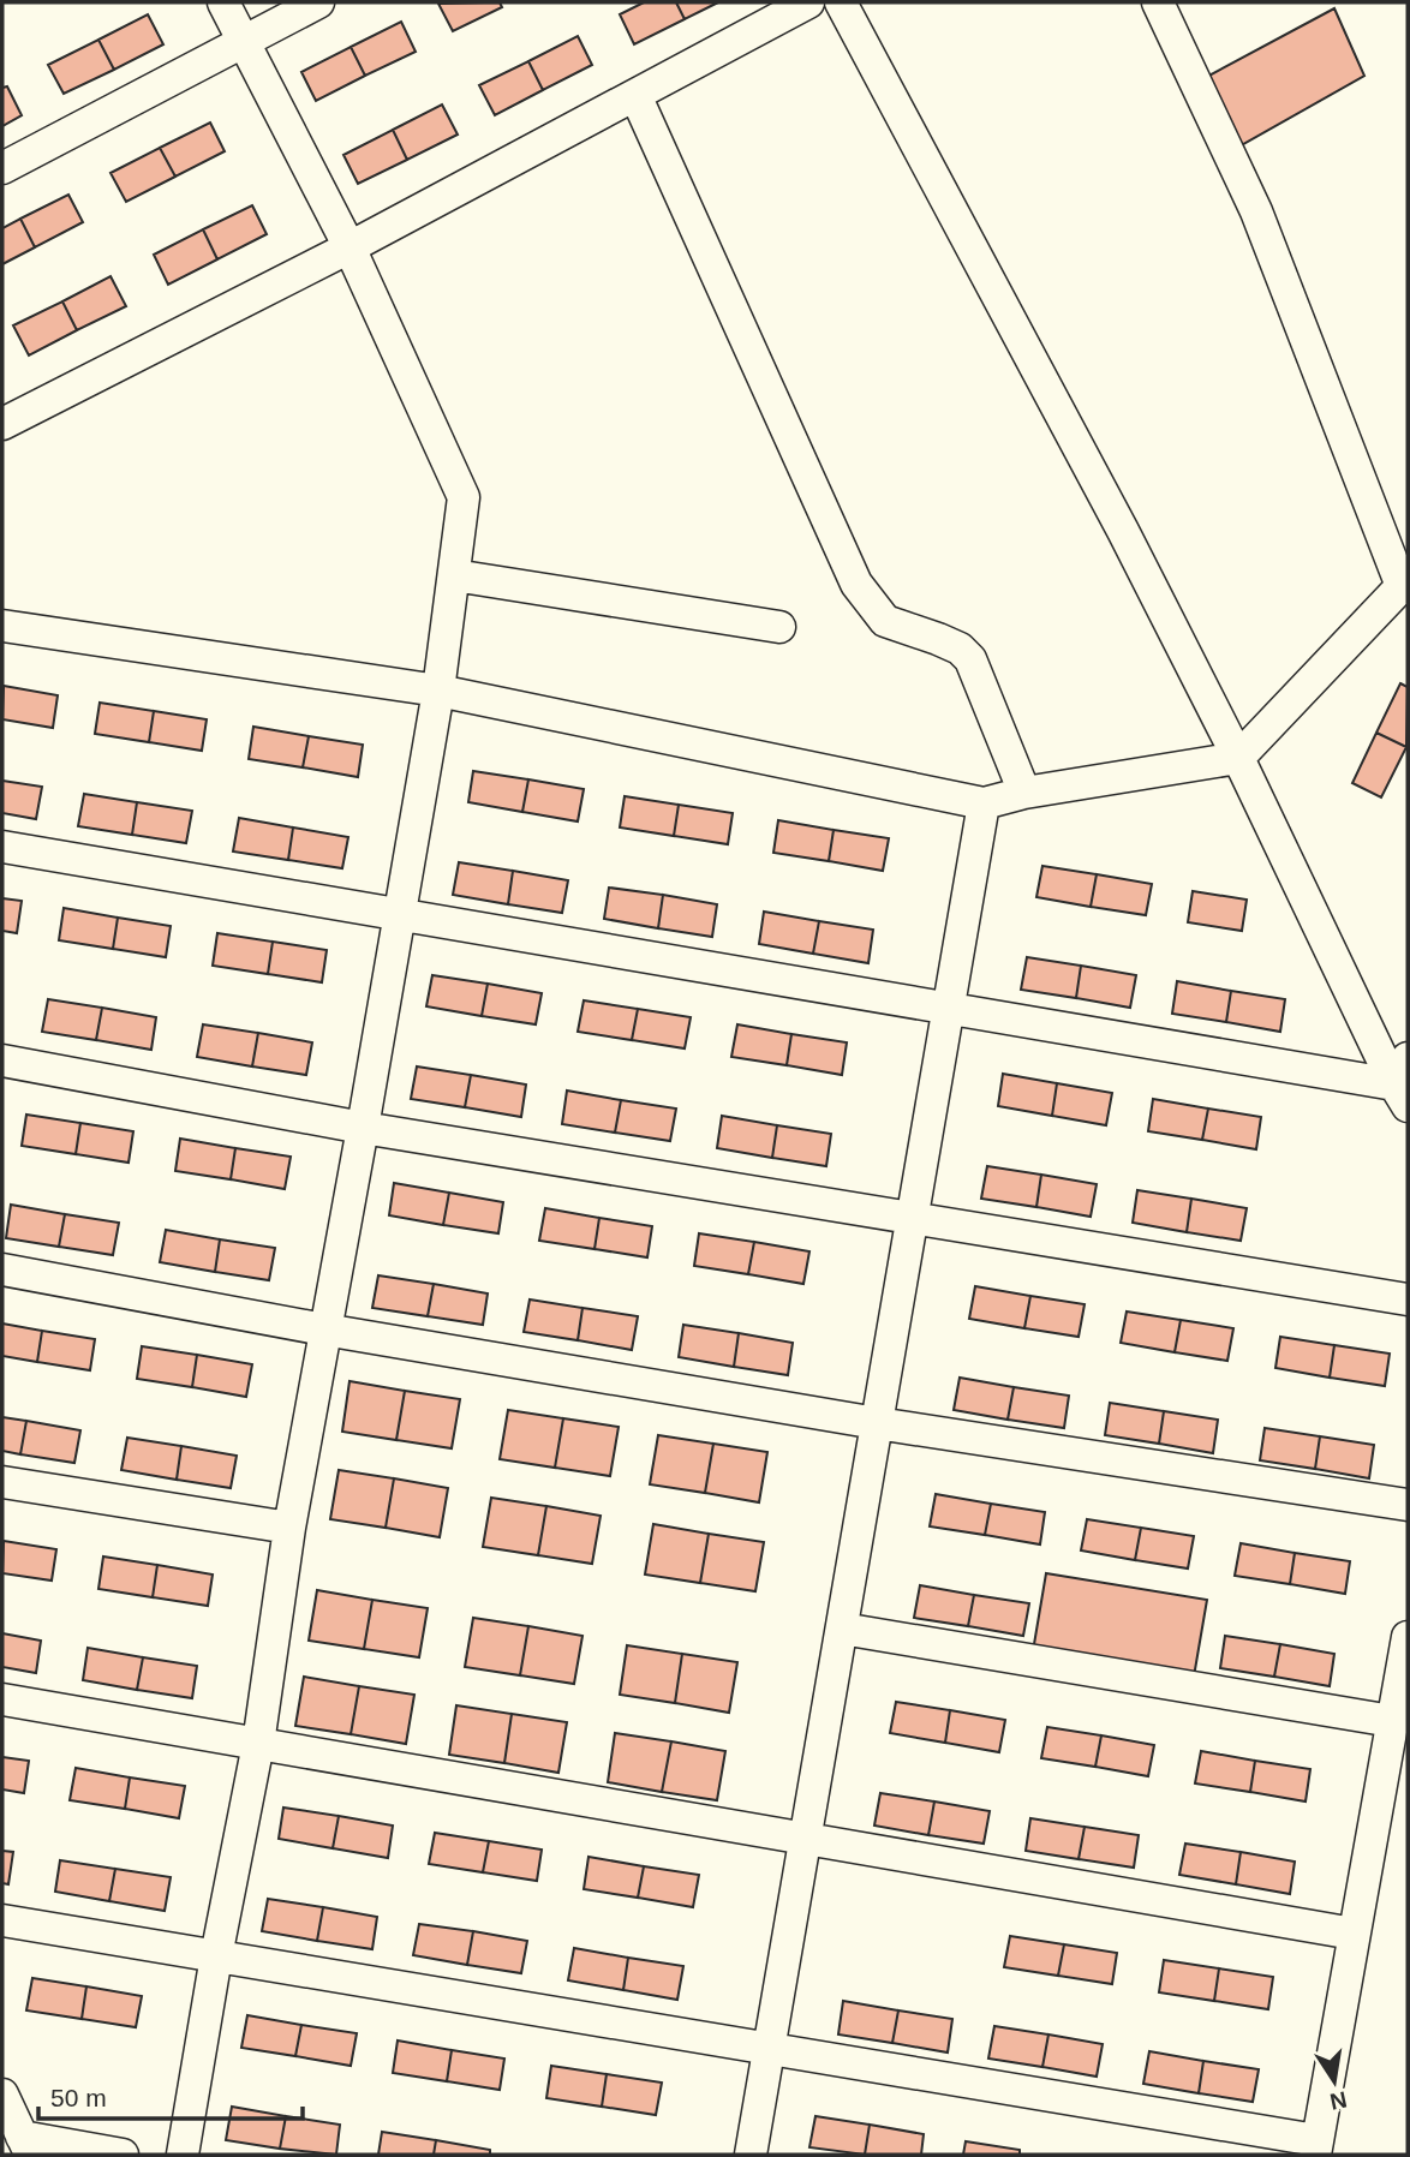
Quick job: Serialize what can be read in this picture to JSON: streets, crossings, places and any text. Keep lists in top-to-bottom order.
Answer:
{
  "scale_bar": "50 m",
  "north": "bottom"
}
